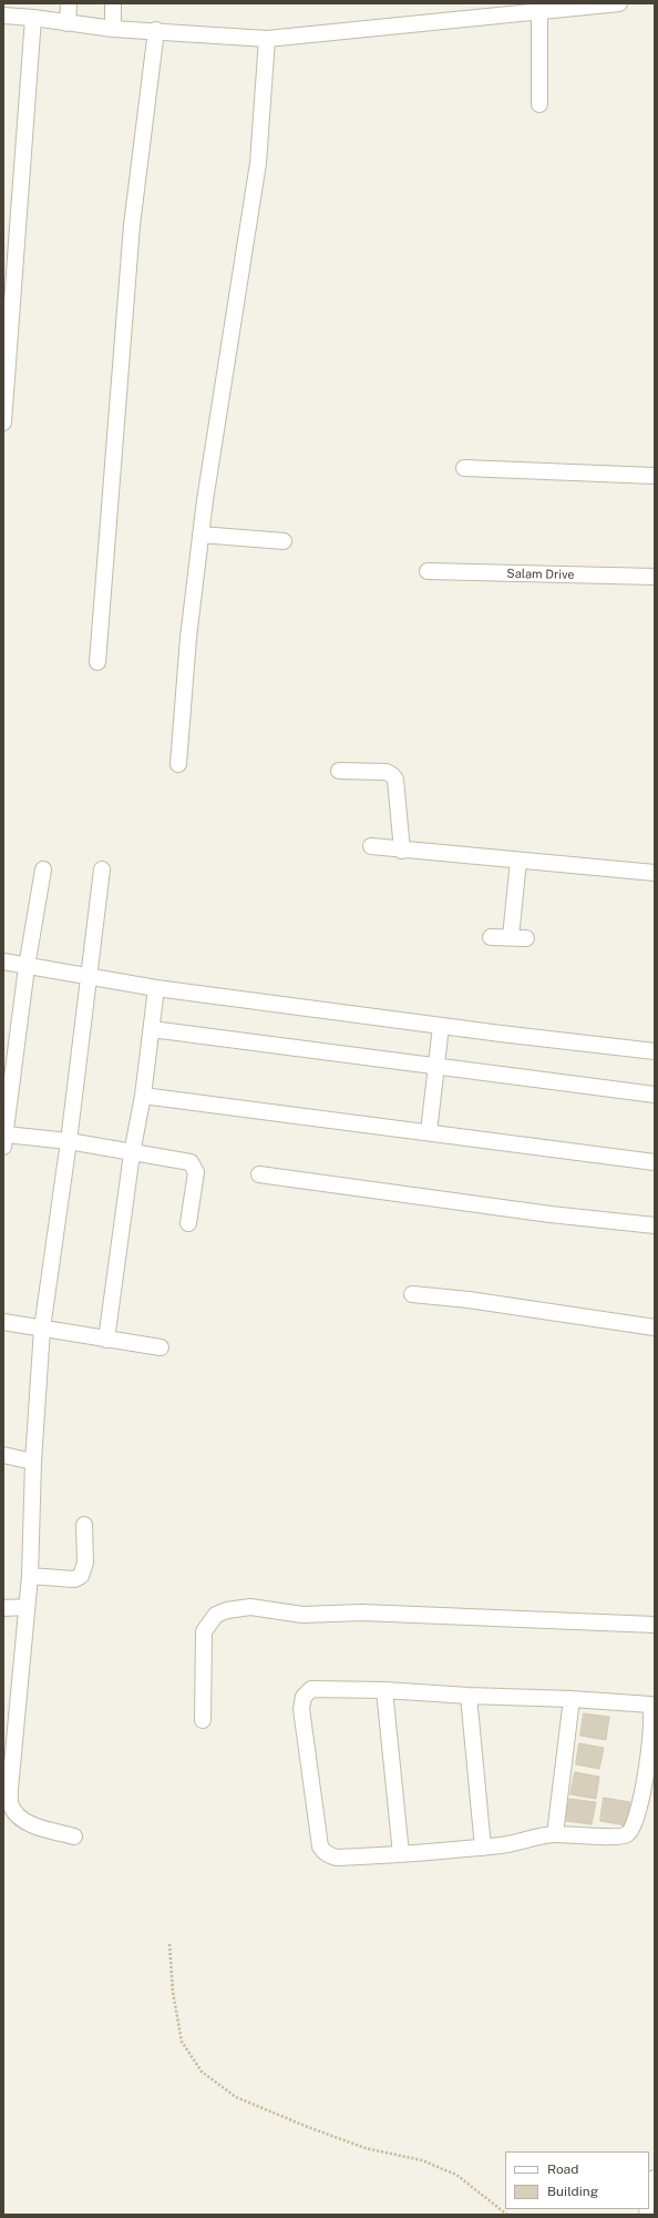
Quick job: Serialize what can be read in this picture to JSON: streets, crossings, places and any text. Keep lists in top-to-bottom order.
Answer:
{
  "streets": {
    "street": ["Salam Drive"]
  },
  "legend": ["Road", "Building"]
}
